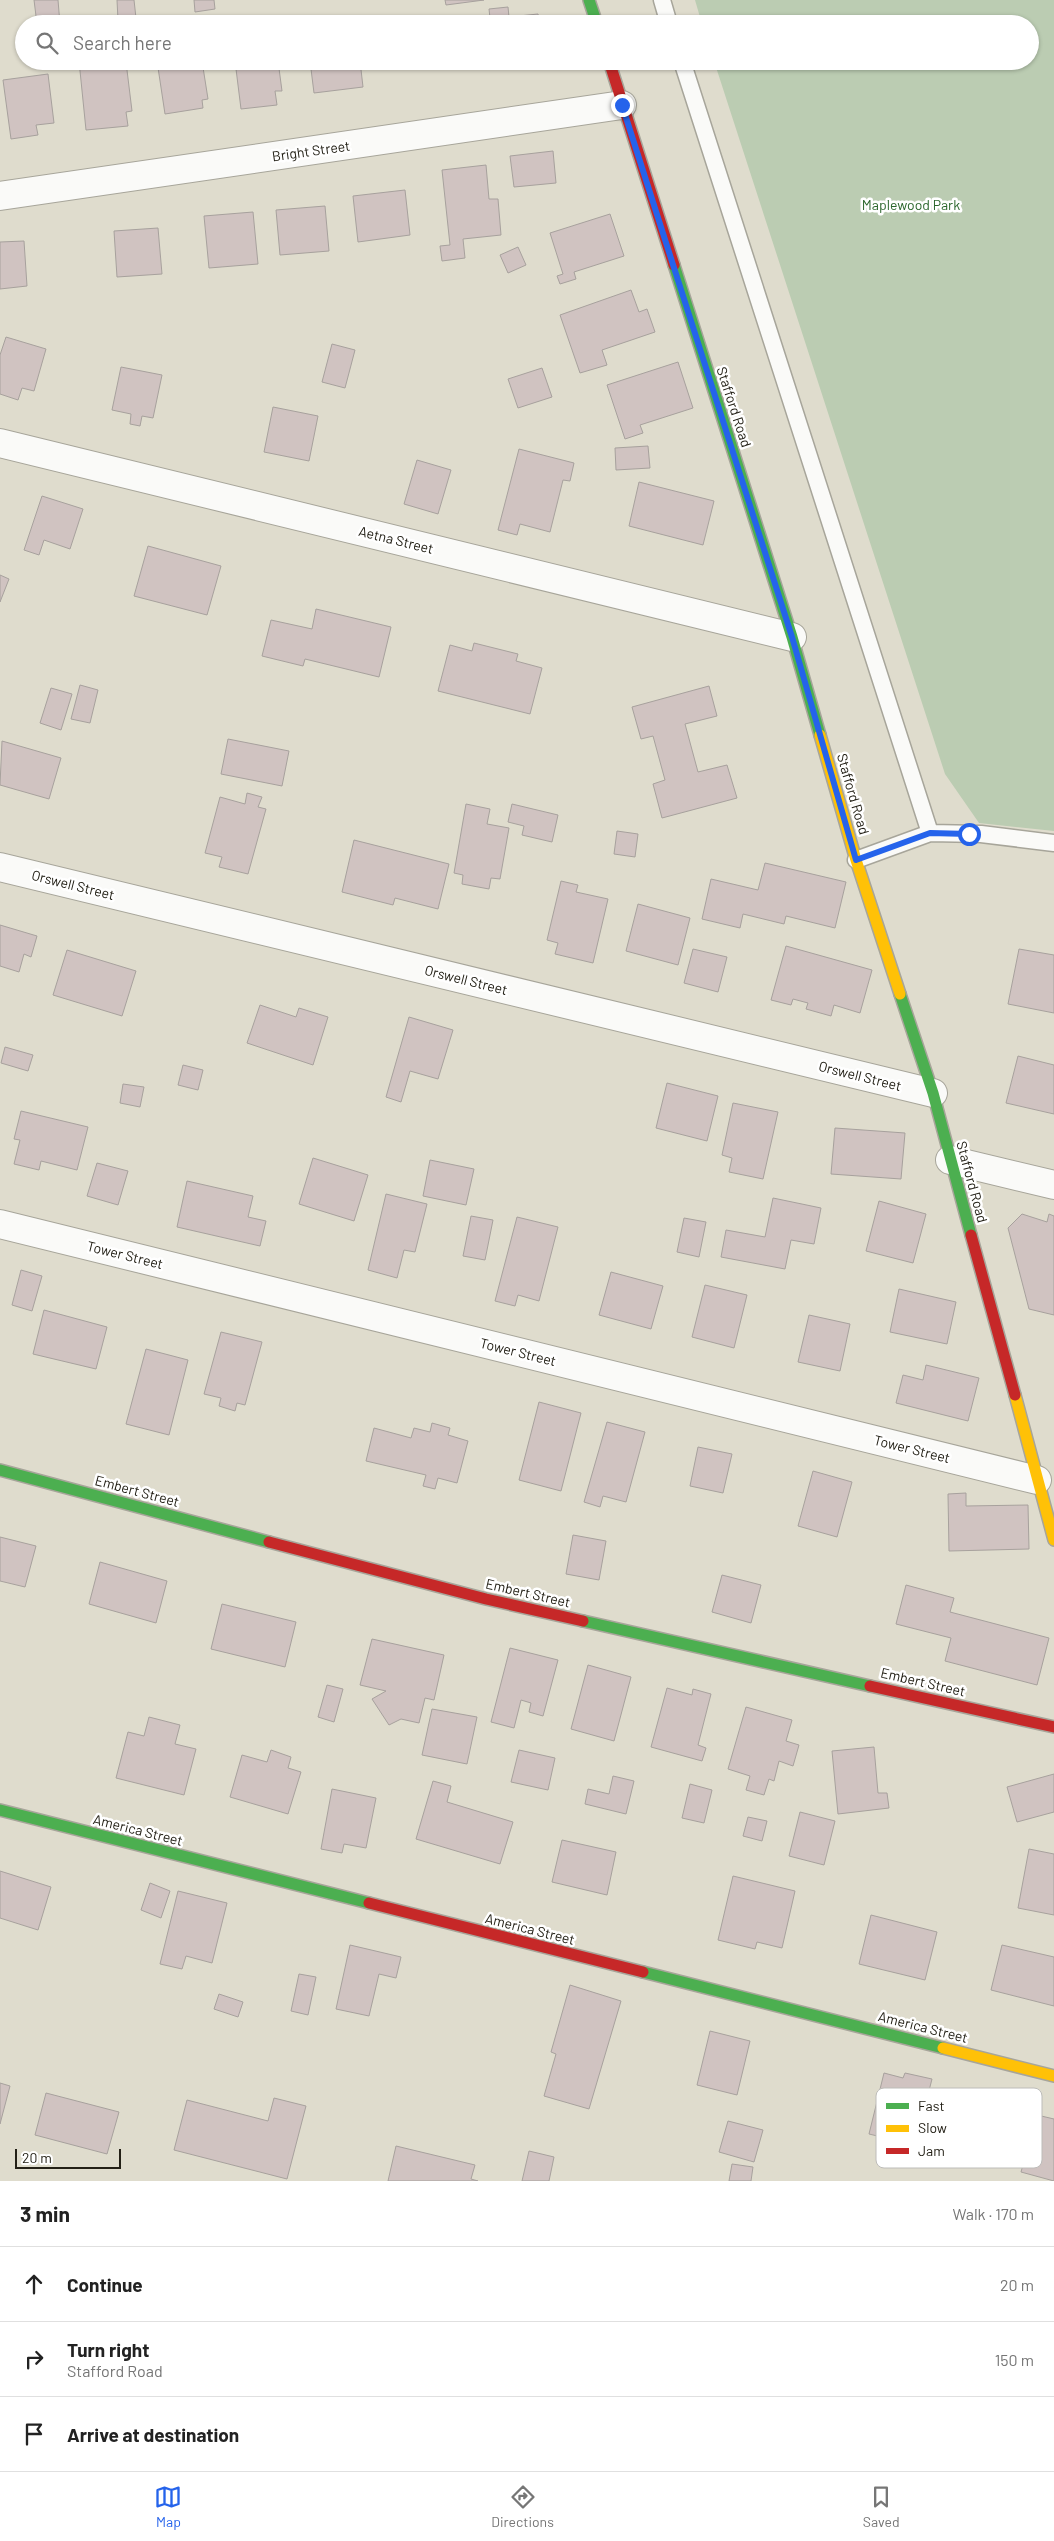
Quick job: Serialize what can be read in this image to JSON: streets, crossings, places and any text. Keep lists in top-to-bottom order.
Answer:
{
  "streets": {
    "street": [
      "Bright Street",
      "Stafford Road",
      "Aetna Street",
      "Orswell Street",
      "Tower Street",
      "Embert Street",
      "America Street"
    ]
  },
  "crossings": [
    ["Bright Street", "Stafford Road"],
    ["Stafford Road", "Aetna Street"],
    ["Stafford Road", "Orswell Street"],
    ["Stafford Road", "Tower Street"]
  ],
  "parks": ["Maplewood Park"],
  "legend": ["Fast", "Slow", "Jam"],
  "scale_bar": "20 m",
  "page": {
    "search": "Search here",
    "scale": "20 m",
    "heading": ["3 min", "Walk · 170 m"],
    "list": [
      ["Continue", "20 m"],
      ["Turn right", "Stafford Road", "150 m"],
      "Arrive at destination"
    ],
    "nav": ["Map", "Directions", "Saved"]
  }
}
